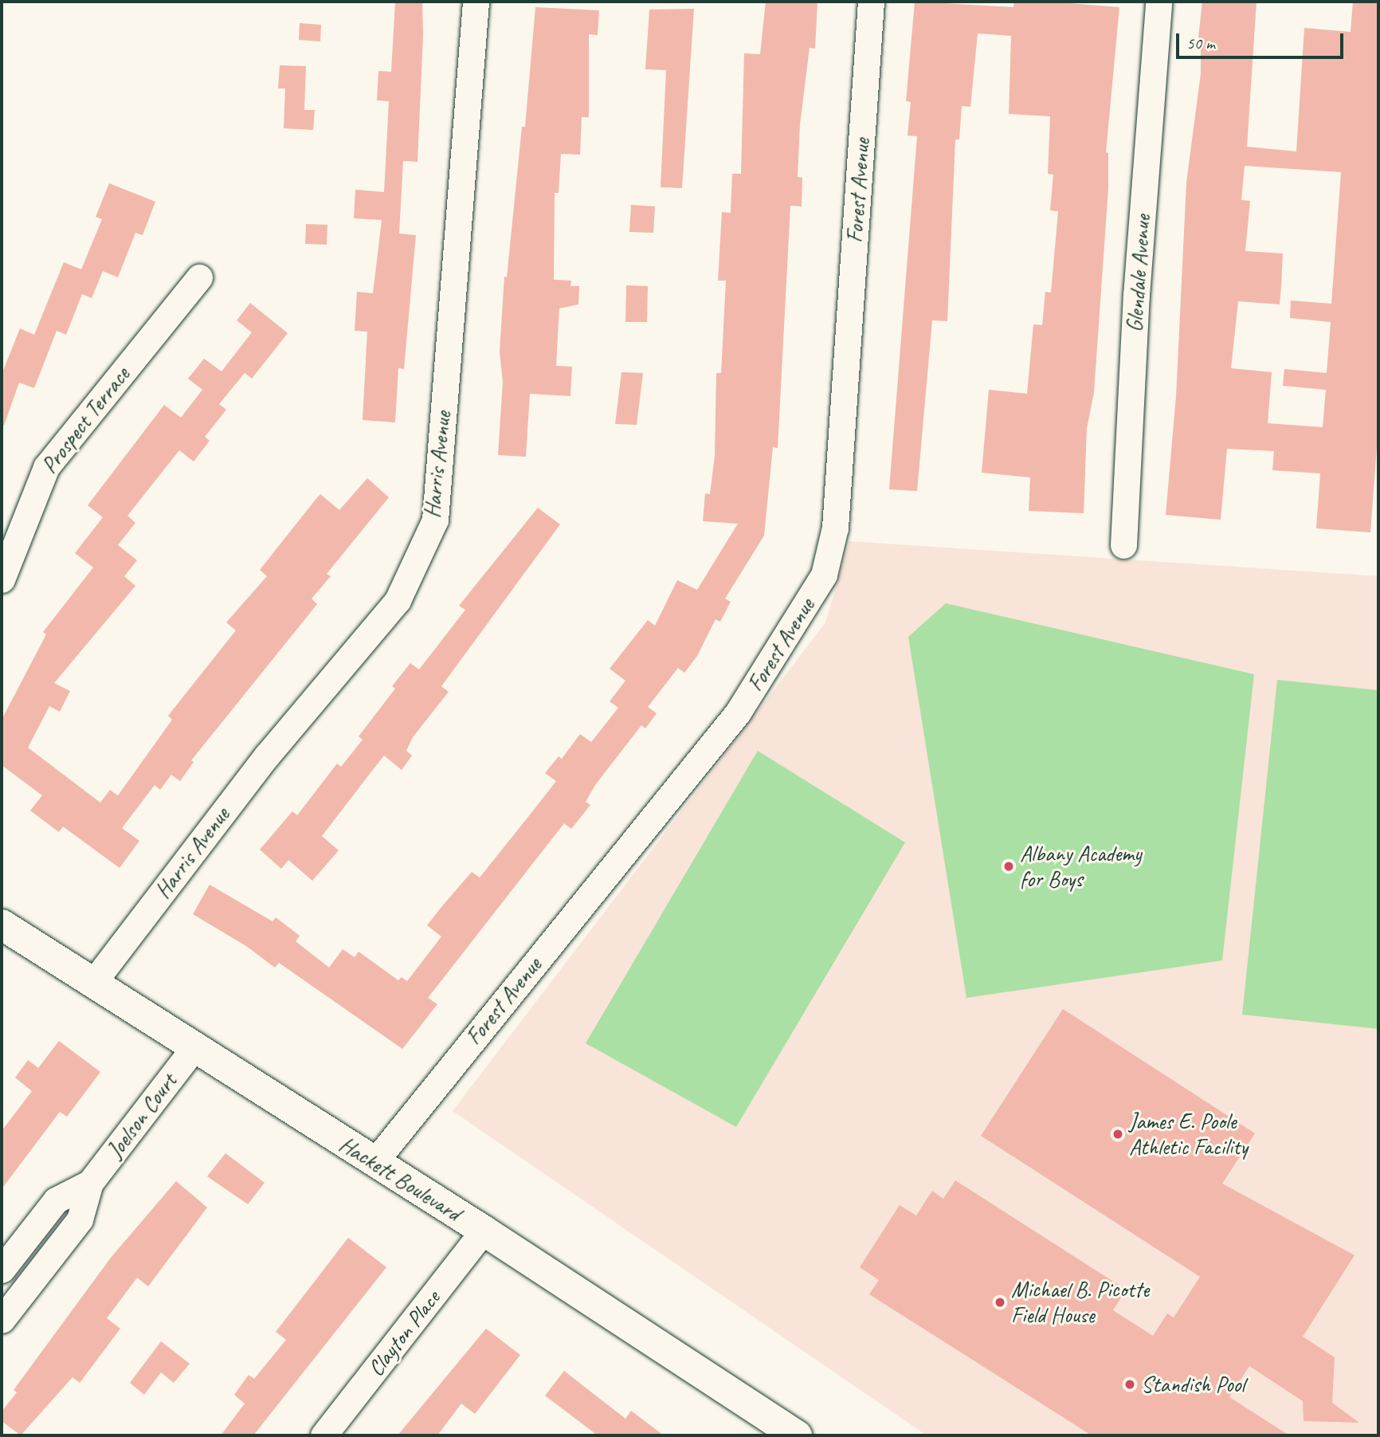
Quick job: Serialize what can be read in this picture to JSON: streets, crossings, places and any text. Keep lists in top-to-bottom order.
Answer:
{
  "streets": {
    "street": [
      "Forest Avenue",
      "Glendale Avenue",
      "Prospect Terrace",
      "Harris Avenue",
      "Joelson Court",
      "Hackett Boulevard",
      "Clayton Place"
    ]
  },
  "crossings": [
    ["Forest Avenue", "Hackett Boulevard"],
    ["Harris Avenue", "Hackett Boulevard"],
    ["Joelson Court", "Hackett Boulevard"],
    ["Hackett Boulevard", "Clayton Place"]
  ],
  "places": [
    "Albany Academy for Boys",
    "James E. Poole Athletic Facility",
    "Michael B. Picotte Field House",
    "Standish Pool"
  ],
  "scale_bar": "50 m"
}
